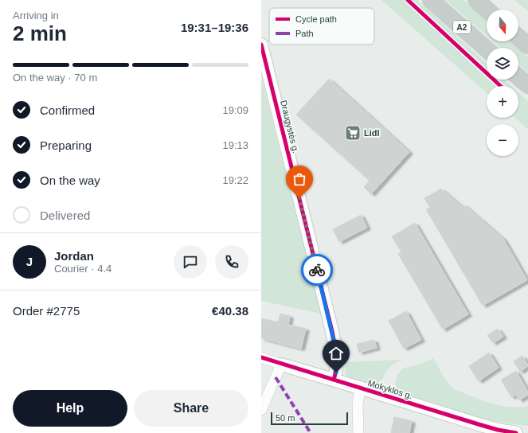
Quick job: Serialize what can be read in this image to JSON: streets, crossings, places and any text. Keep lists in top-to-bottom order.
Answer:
{
  "streets": {
    "highway": ["A2"],
    "street": ["Draugystės g.", "Mokyklos g."]
  },
  "crossings": [
    ["Draugystės g.", "Mokyklos g."]
  ],
  "places": {
    "supermarket": ["Lidl"]
  },
  "legend": ["Cycle path", "Path"],
  "scale_bar": "50 m",
  "north": "bottom",
  "page": {
    "heading": ["2 min", "Arriving in", "19:31–19:36"],
    "panel": [
      "Jordan",
      "Courier · 4.4",
      "Order #2775",
      "€40.38"
    ],
    "map_buttons": ["+", "−"],
    "bar": "On the way · 70 m",
    "list": [
      ["Confirmed", "19:09"],
      ["Preparing", "19:13"],
      ["On the way", "19:22"],
      "Delivered"
    ],
    "round": "J",
    "buttons": ["Help", "Share"],
    "scale": "50 m"
  }
}
